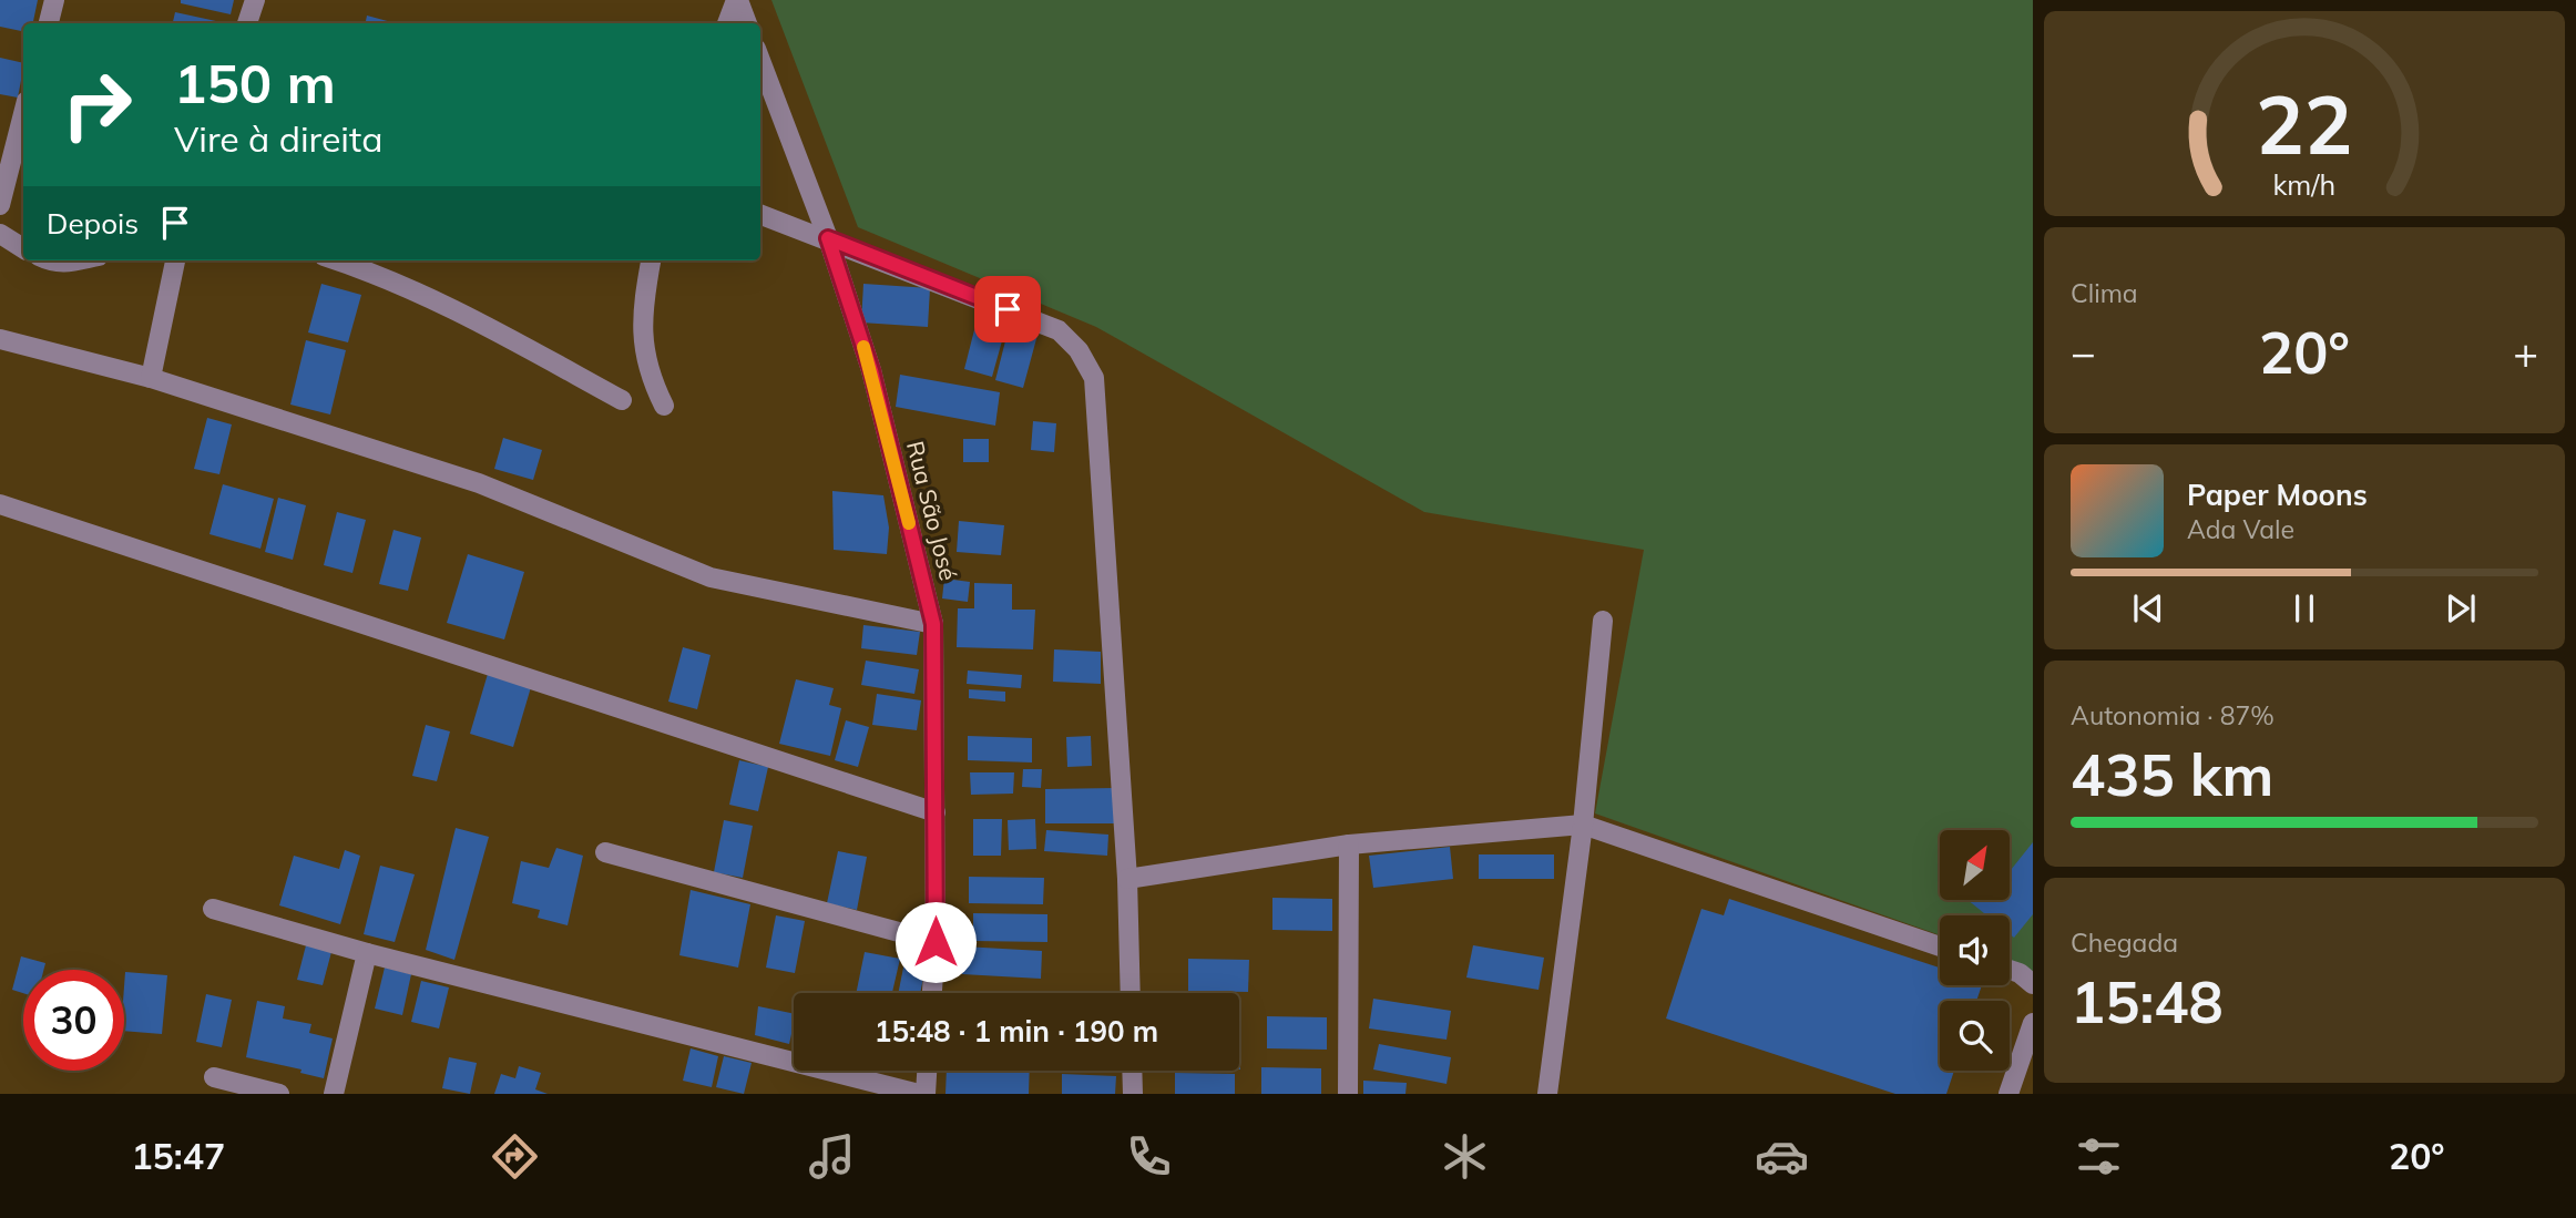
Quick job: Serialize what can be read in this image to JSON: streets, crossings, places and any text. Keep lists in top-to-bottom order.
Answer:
{
  "streets": {
    "street": ["Rua São José"]
  },
  "north": "top right",
  "page": {
    "turn": ["150 m", "Vire à direita"],
    "then": "Depois",
    "tile": [
      "Clima",
      ["Autonomia · 87%", "435 km"],
      ["Chegada", "15:48"]
    ],
    "heat": ["−", "20°", "+"],
    "song": ["Paper Moons", "Ada Vale"],
    "limit": "30",
    "trip": "15:48 · 1 min · 190 m",
    "tabs": ["15:47", "20°"],
    "gauge": ["22", "km/h"]
  }
}
